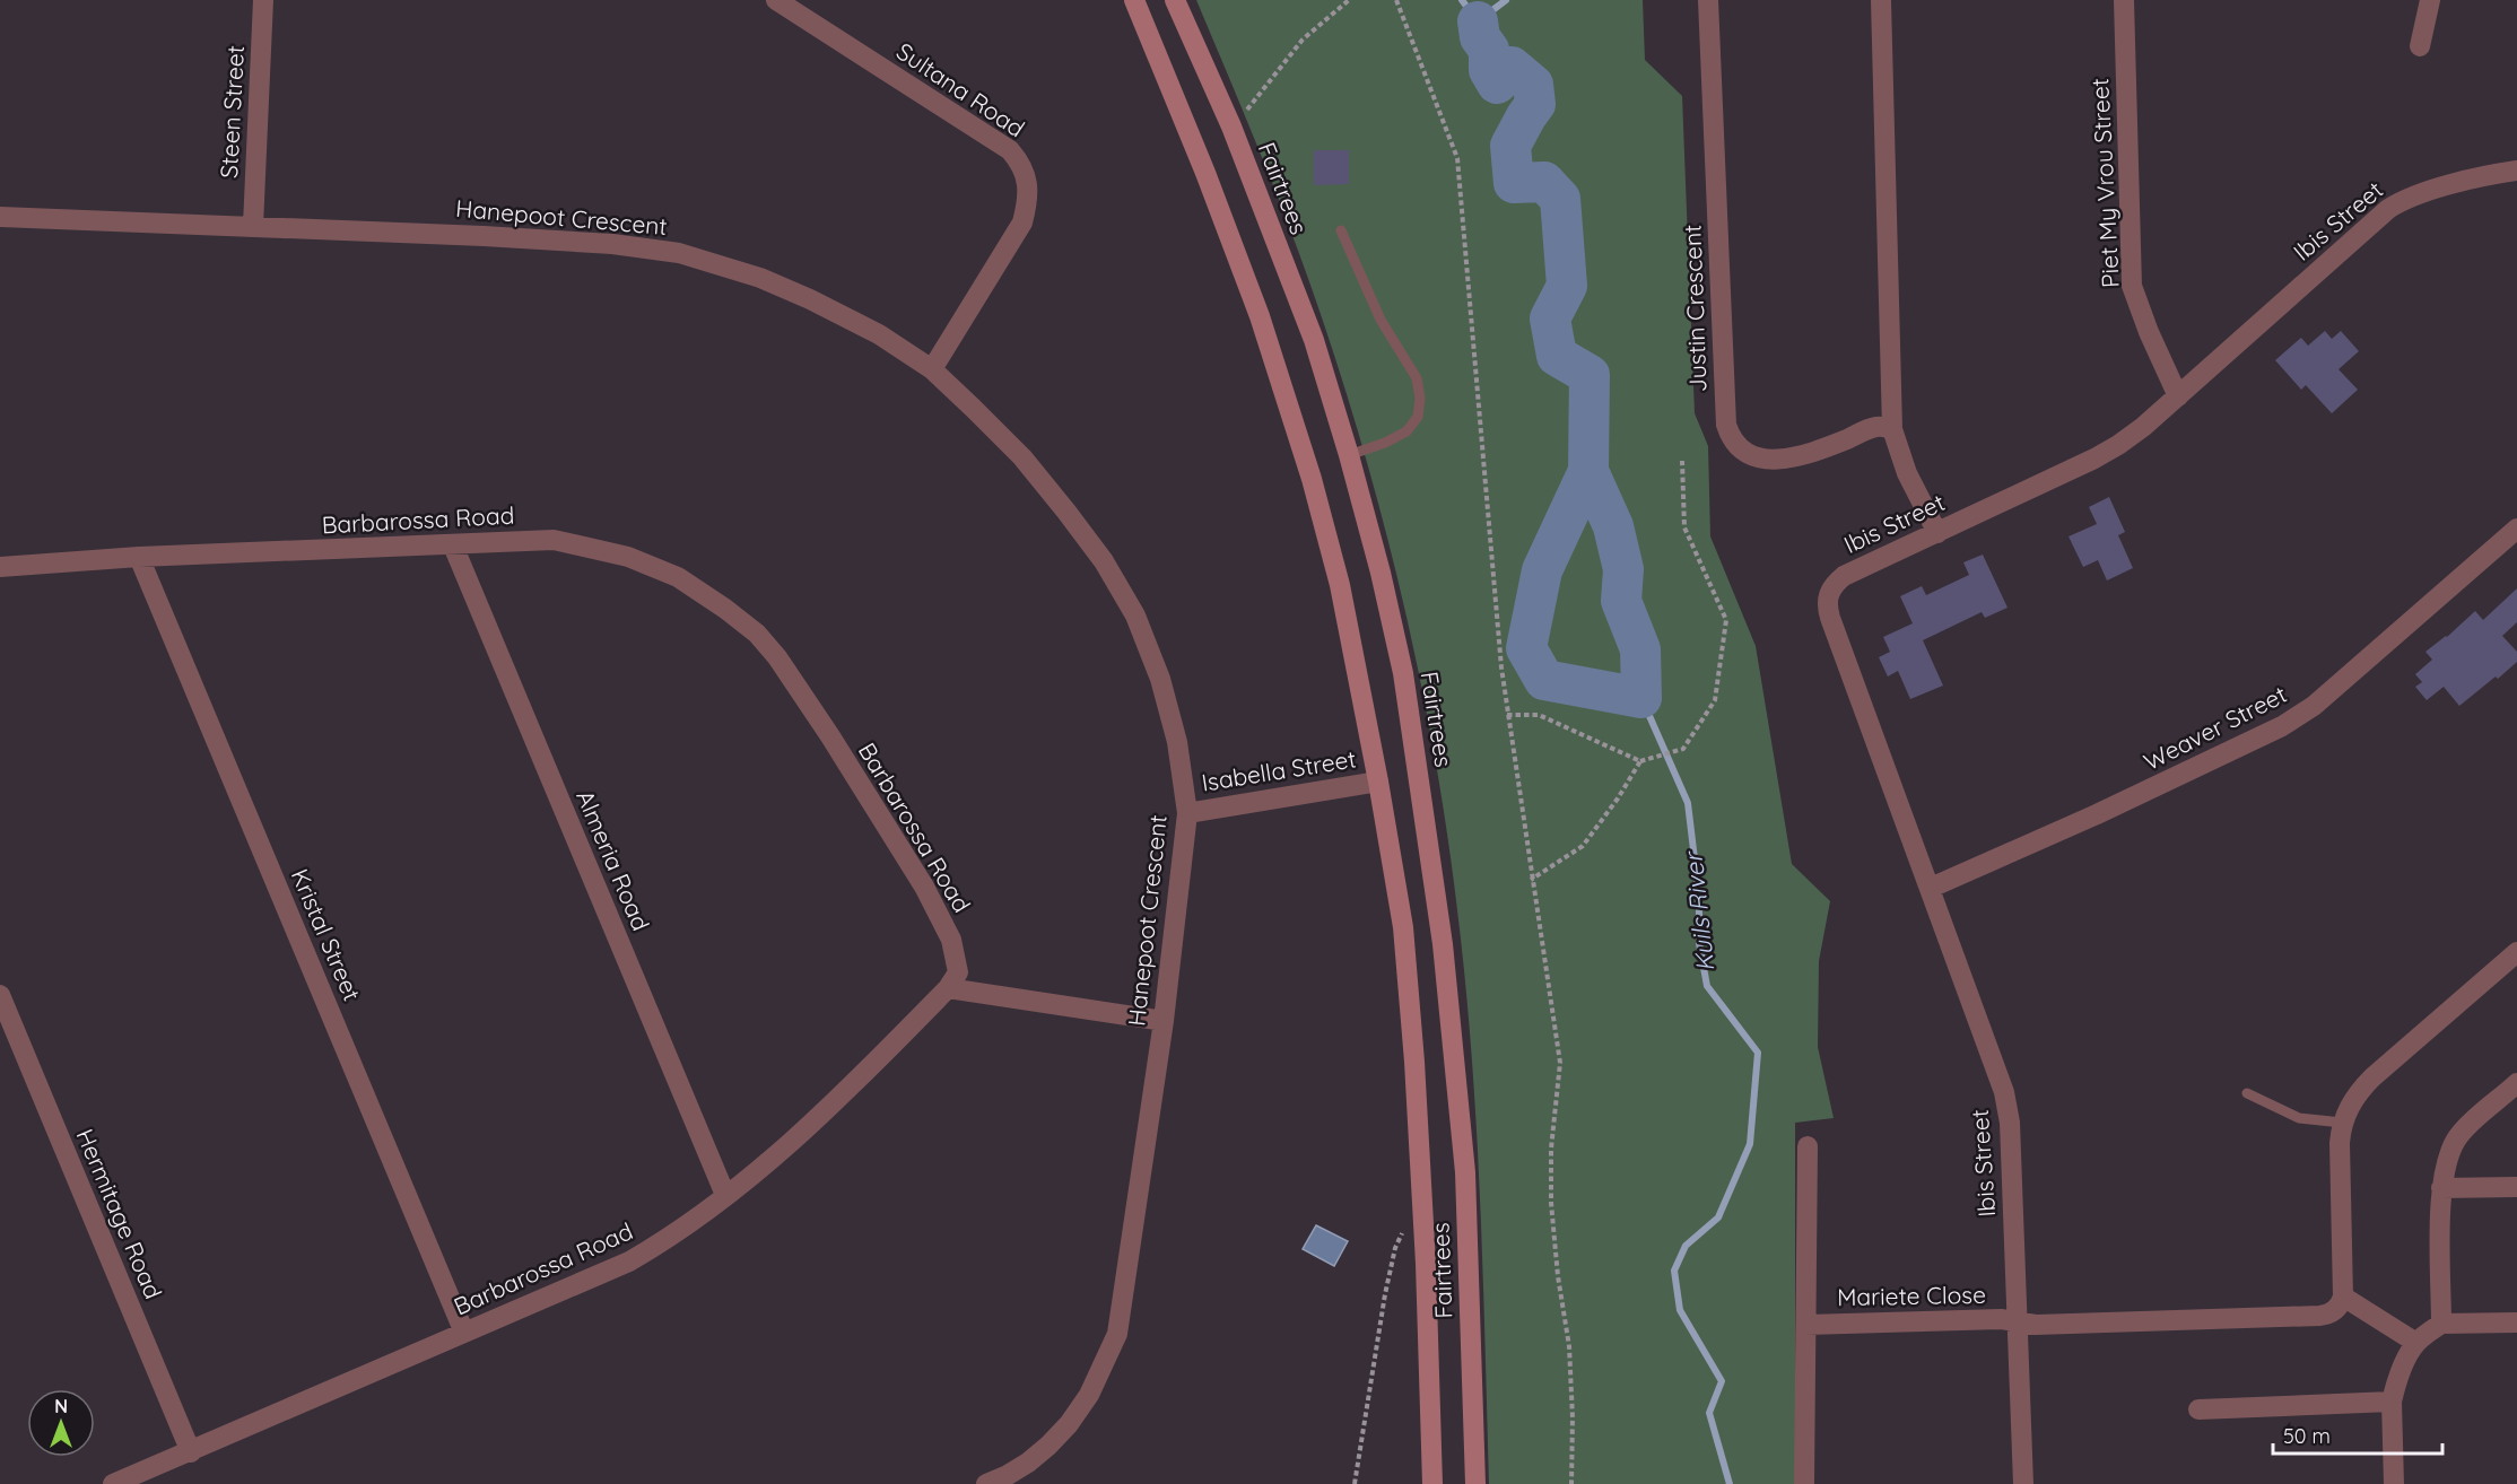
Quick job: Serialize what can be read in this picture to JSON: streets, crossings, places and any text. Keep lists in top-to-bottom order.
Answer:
{
  "streets": {
    "main road": ["Fairtrees"],
    "street": [
      "Sultana Road",
      "Steen Street",
      "Piet My Vrou Street",
      "Hanepoot Crescent",
      "Ibis Street",
      "Justin Crescent",
      "Barbarossa Road",
      "Weaver Street",
      "Isabella Street",
      "Almeria Road",
      "Kristal Street",
      "Hermitage Road",
      "Mariete Close"
    ]
  },
  "crossings": [
    ["Sultana Road", "Hanepoot Crescent"],
    ["Steen Street", "Hanepoot Crescent"],
    ["Piet My Vrou Street", "Ibis Street"],
    ["Fairtrees", "Isabella Street"],
    ["Hanepoot Crescent", "Isabella Street"],
    ["Ibis Street", "Weaver Street"],
    ["Ibis Street", "Mariete Close"],
    ["Barbarossa Road", "Almeria Road"],
    ["Barbarossa Road", "Kristal Street"],
    ["Barbarossa Road", "Hermitage Road"]
  ],
  "water": ["Kuils River"],
  "scale_bar": "50 m",
  "north": "top"
}
